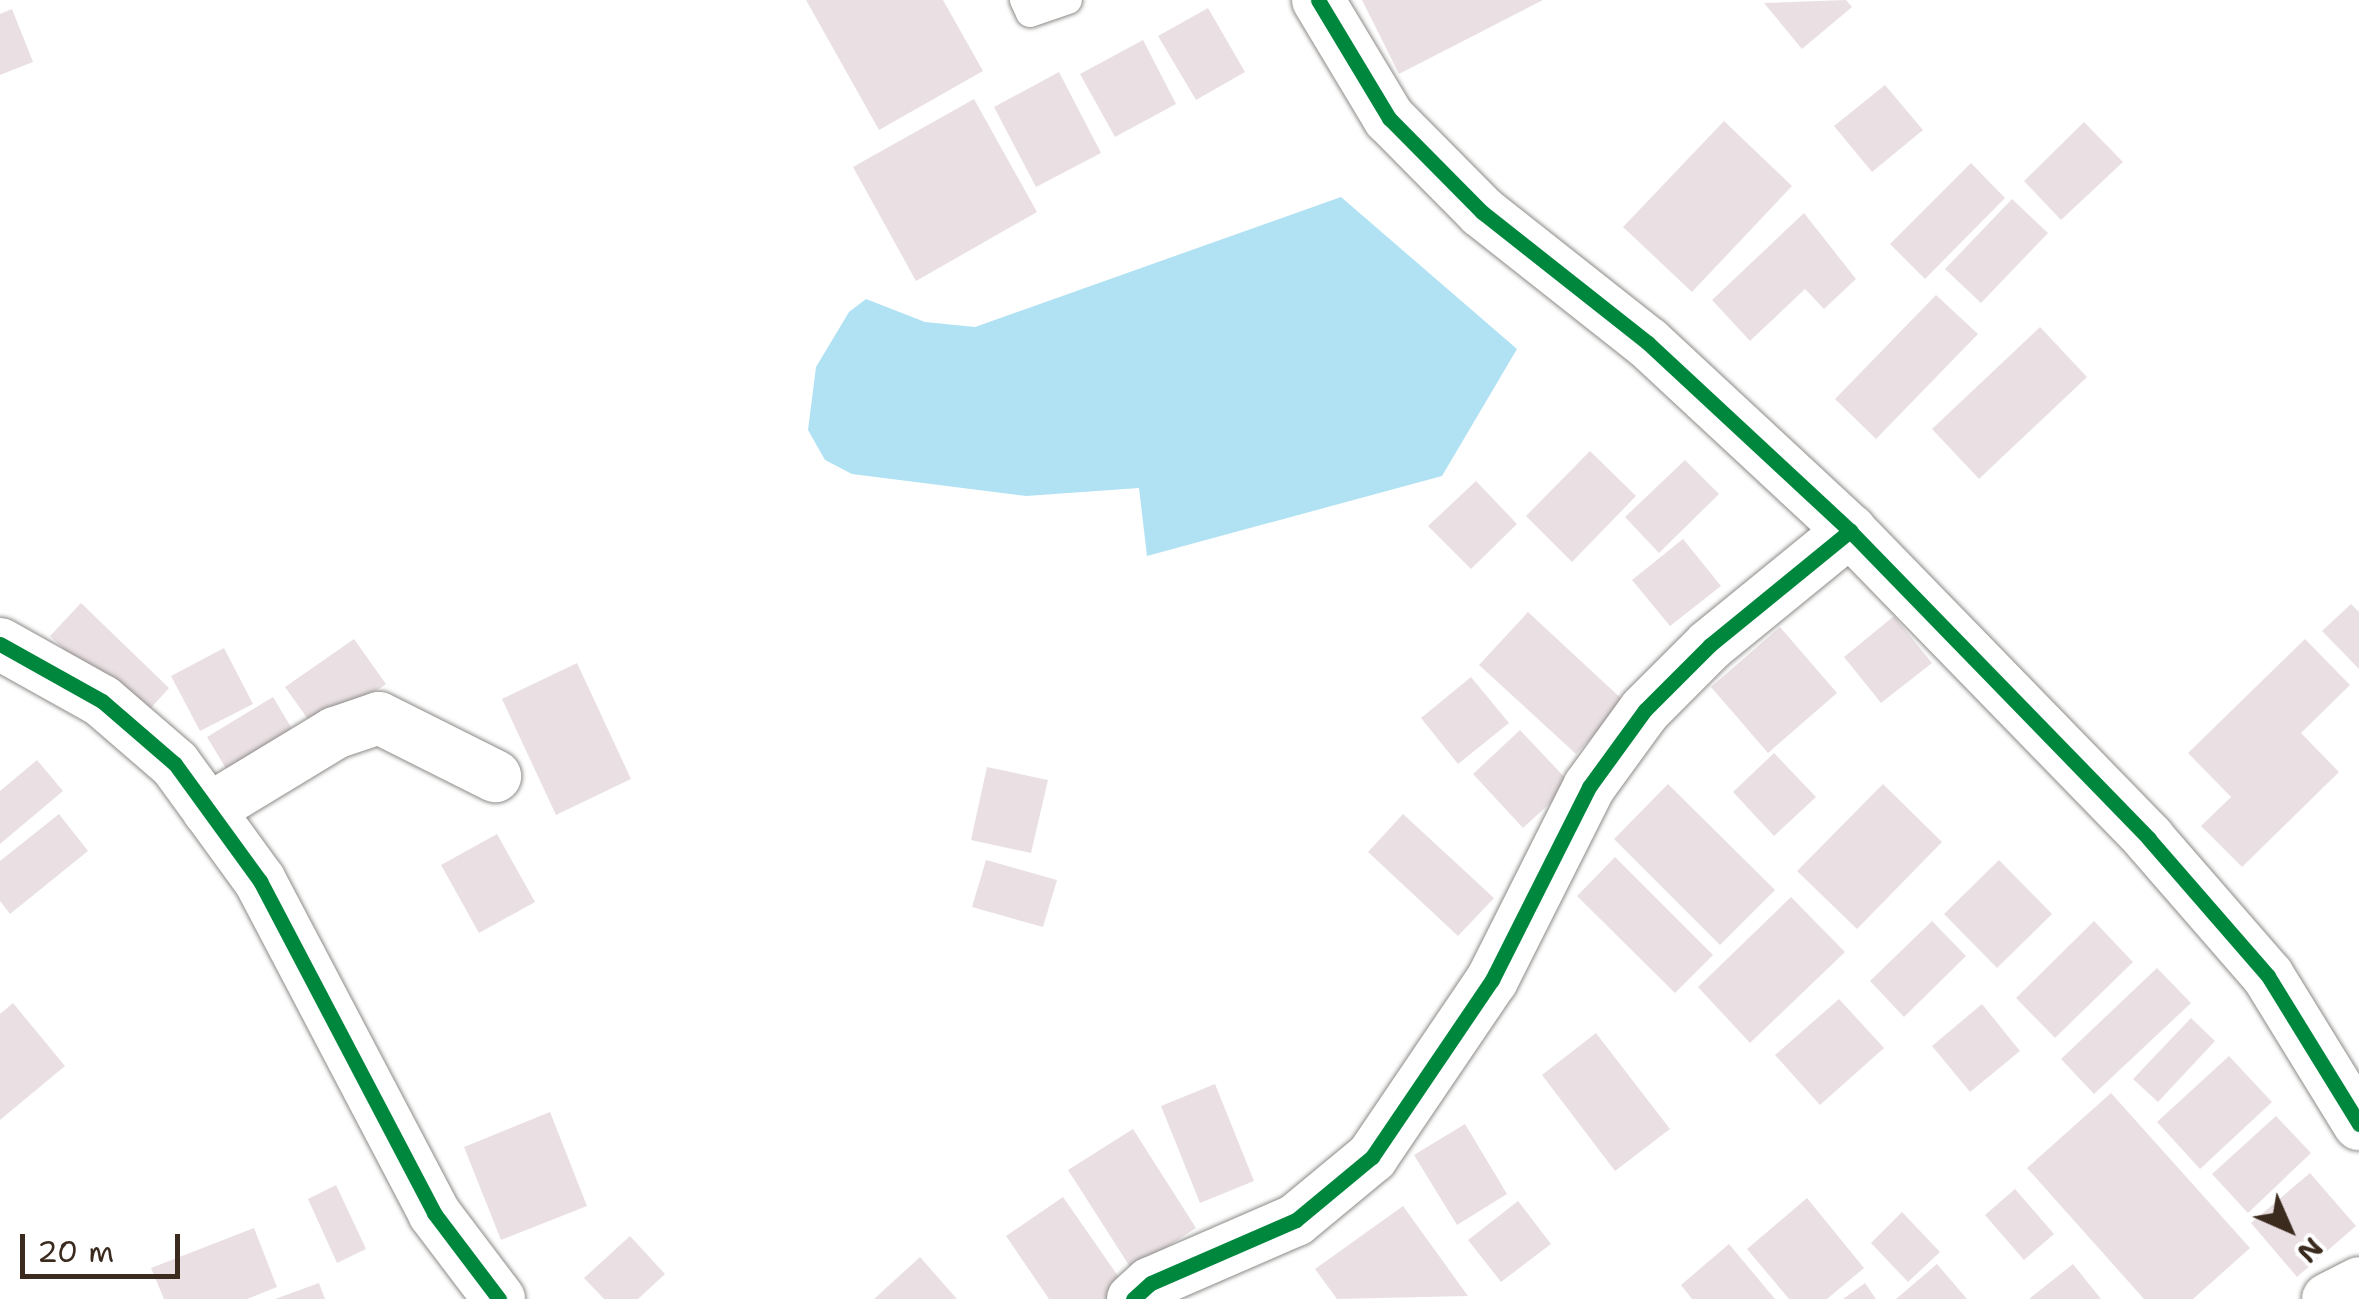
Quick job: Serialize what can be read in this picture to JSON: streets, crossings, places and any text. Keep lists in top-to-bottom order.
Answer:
{
  "scale_bar": "20 m",
  "north": "bottom right"
}
